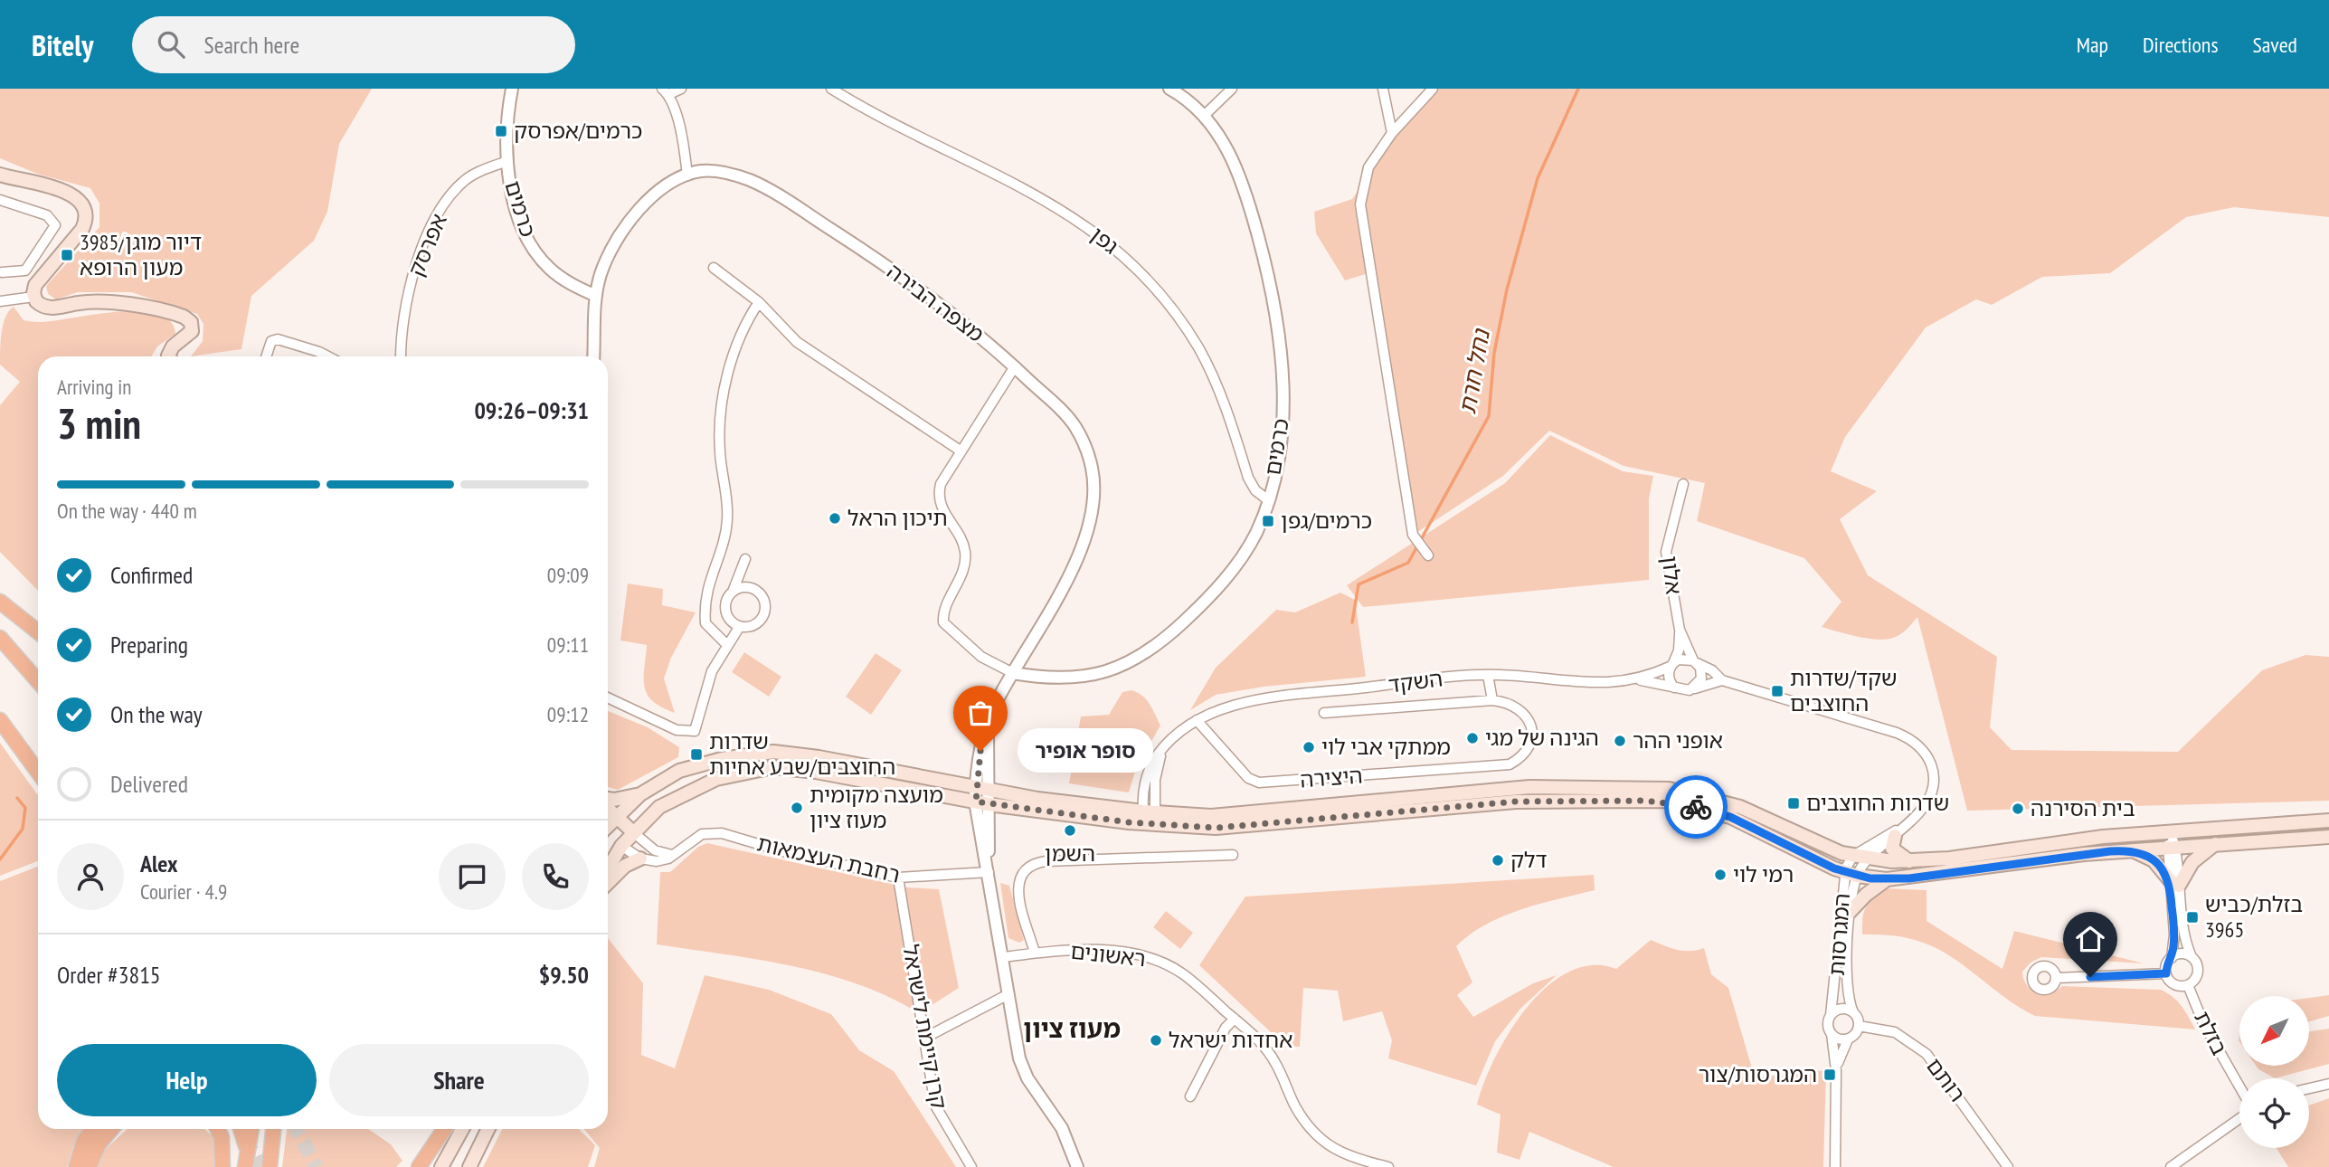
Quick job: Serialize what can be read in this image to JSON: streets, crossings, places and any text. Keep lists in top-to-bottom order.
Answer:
{
  "streets": {
    "street": [
      "כרמים",
      "גפן",
      "אפרסק",
      "מצפה הבירה",
      "אלון",
      "השקד",
      "היצירה",
      "רחבת העצמאות",
      "המגרסות",
      "ראשונים",
      "קרן קיימת לישראל",
      "בזלת",
      "רותם"
    ]
  },
  "crossings": [
    ["כרמים", "גפן"],
    ["כרמים", "אפרסק"],
    ["כרמים", "מצפה הבירה"],
    ["מצפה הבירה", "רחבת העצמאות"],
    ["אלון", "השקד"],
    ["השקד", "היצירה"],
    ["רחבת העצמאות", "קרן קיימת לישראל"],
    ["המגרסות", "רותם"]
  ],
  "districts": ["מעוז ציון"],
  "water": ["נחל חרת"],
  "places": {
    "transit": [
      "כרמים/אפרסק",
      "3985/דיור מוגן מעון הרופא",
      "כרמים/גפן",
      "שקד/שדרות החוצבים",
      "שדרות החוצבים/שבע אחיות",
      "שדרות החוצבים",
      "בזלת/כביש 3965",
      "המגרסות/צור"
    ],
    "other": [
      "תיכון הראל",
      "הגינה של מגי",
      "אופני ההר",
      "ממתקי אבי לוי",
      "סופר אופיר",
      "מועצה מקומית מעוז ציון",
      "בית הסירנה",
      "השמן",
      "דלק",
      "רמי לוי",
      "אחדות ישראל"
    ]
  },
  "north": "bottom left",
  "page": {
    "header": "Bitely",
    "search": "Search here",
    "nav": ["Map", "Directions", "Saved"],
    "heading": ["3 min", "Arriving in", "09:26–09:31"],
    "panel": [
      "Alex",
      "Courier · 4.9",
      "Order #3815",
      "$9.50"
    ],
    "bar": "On the way · 440 m",
    "list": [
      ["Confirmed", "09:09"],
      ["Preparing", "09:11"],
      ["On the way", "09:12"],
      "Delivered"
    ],
    "bubble": "סופר אופיר",
    "buttons": ["Help", "Share"]
  }
}
